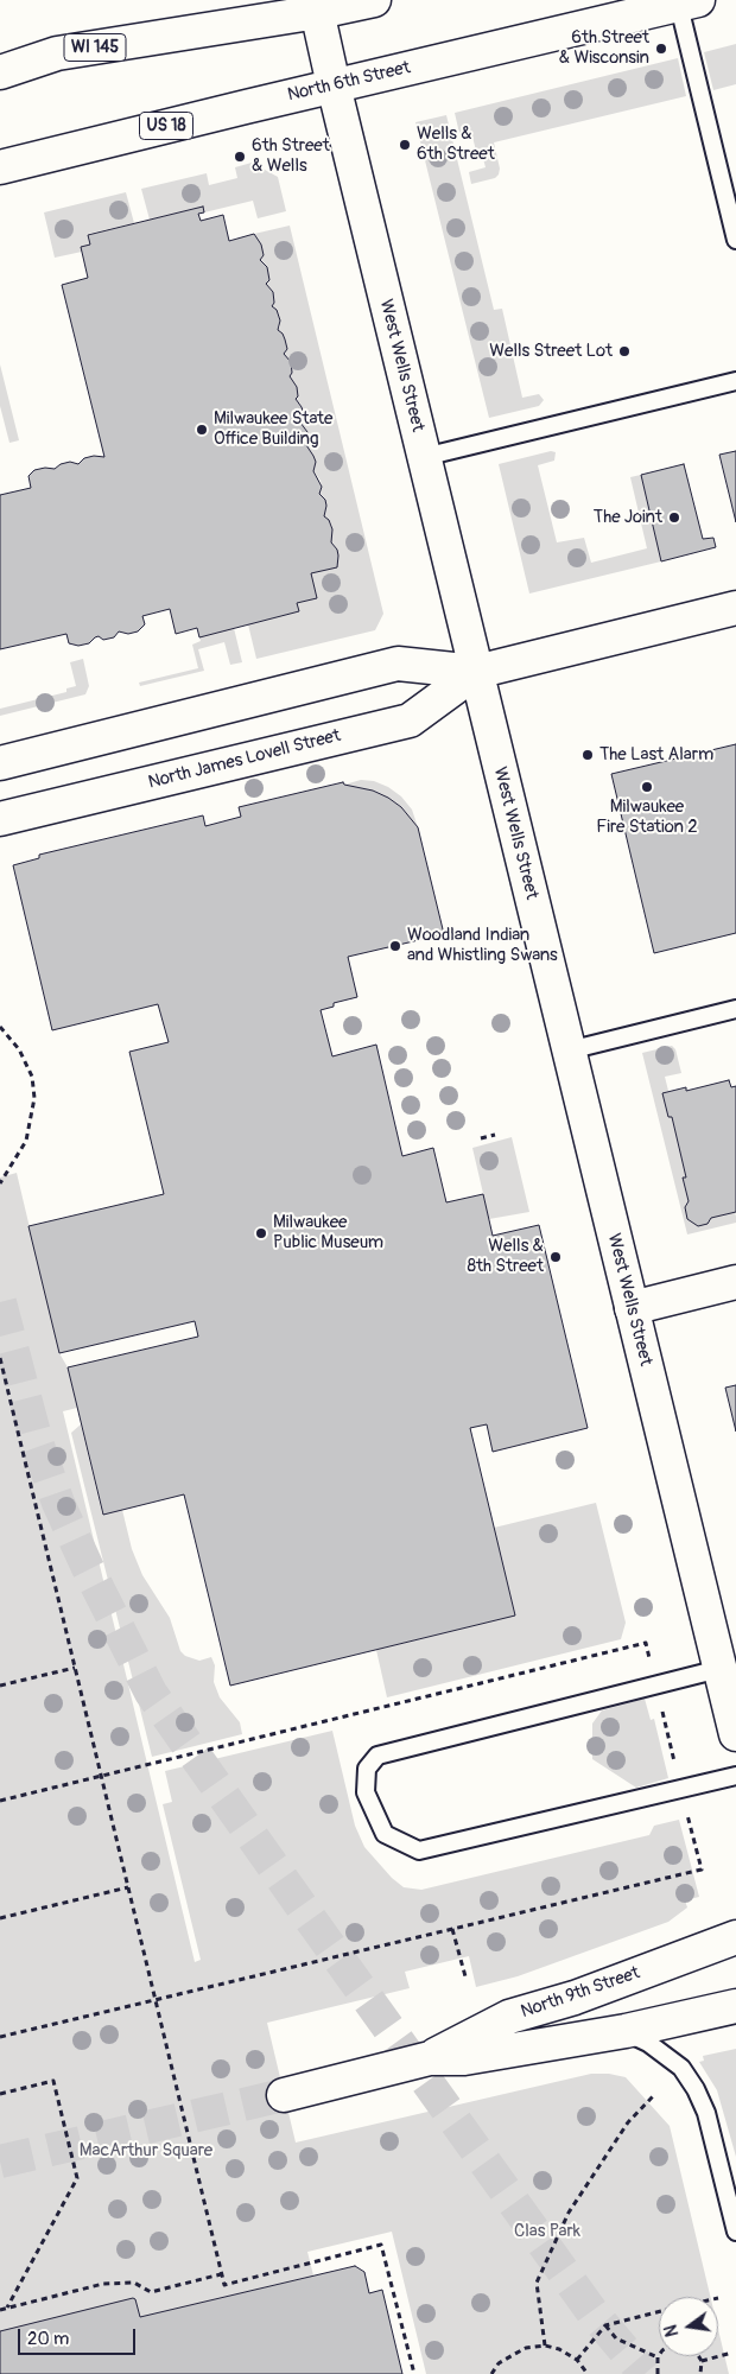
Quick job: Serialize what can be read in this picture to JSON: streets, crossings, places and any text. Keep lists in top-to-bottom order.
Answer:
{
  "streets": {
    "street": [
      "WI 145",
      "North 6th Street",
      "US 18",
      "West Wells Street",
      "North James Lovell Street",
      "North 9th Street"
    ]
  },
  "crossings": [
    ["WI 145", "West Wells Street"],
    ["North 6th Street", "West Wells Street"],
    ["West Wells Street", "North James Lovell Street"]
  ],
  "parks": ["MacArthur Square", "Clas Park"],
  "places": [
    "6th Street & Wisconsin",
    "Wells & 6th Street",
    "6th Street & Wells",
    "Wells Street Lot",
    "Milwaukee State Office Building",
    "The Joint",
    "The Last Alarm",
    "Milwaukee Fire Station 2",
    "Woodland Indian and Whistling Swans",
    "Milwaukee Public Museum",
    "Wells & 8th Street"
  ],
  "scale_bar": "20 m",
  "north": "left"
}
